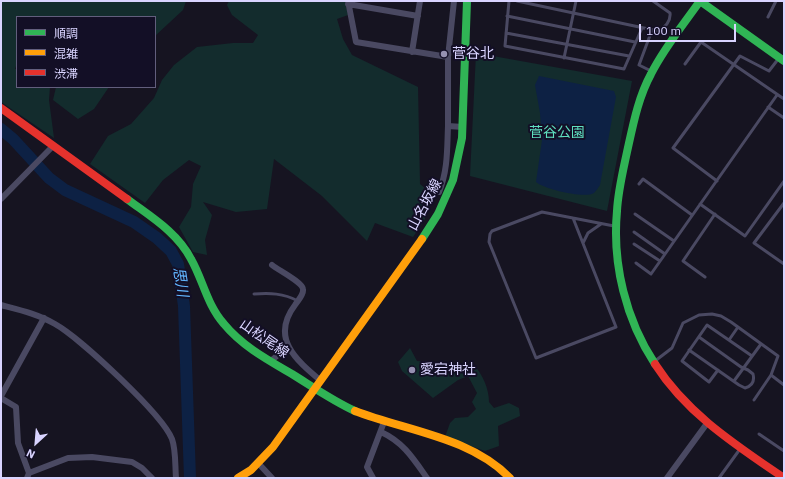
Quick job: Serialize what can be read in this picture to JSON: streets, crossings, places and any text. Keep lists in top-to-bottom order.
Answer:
{
  "streets": {
    "main road": ["山名坂線", "山松尾線"]
  },
  "crossings": [
    ["山名坂線", "山松尾線"]
  ],
  "water": ["思川"],
  "parks": ["菅谷公園"],
  "places": ["菅谷北", "愛宕神社"],
  "legend": ["順調", "混雑", "渋滞"],
  "scale_bar": "100 m",
  "north": "bottom left"
}
